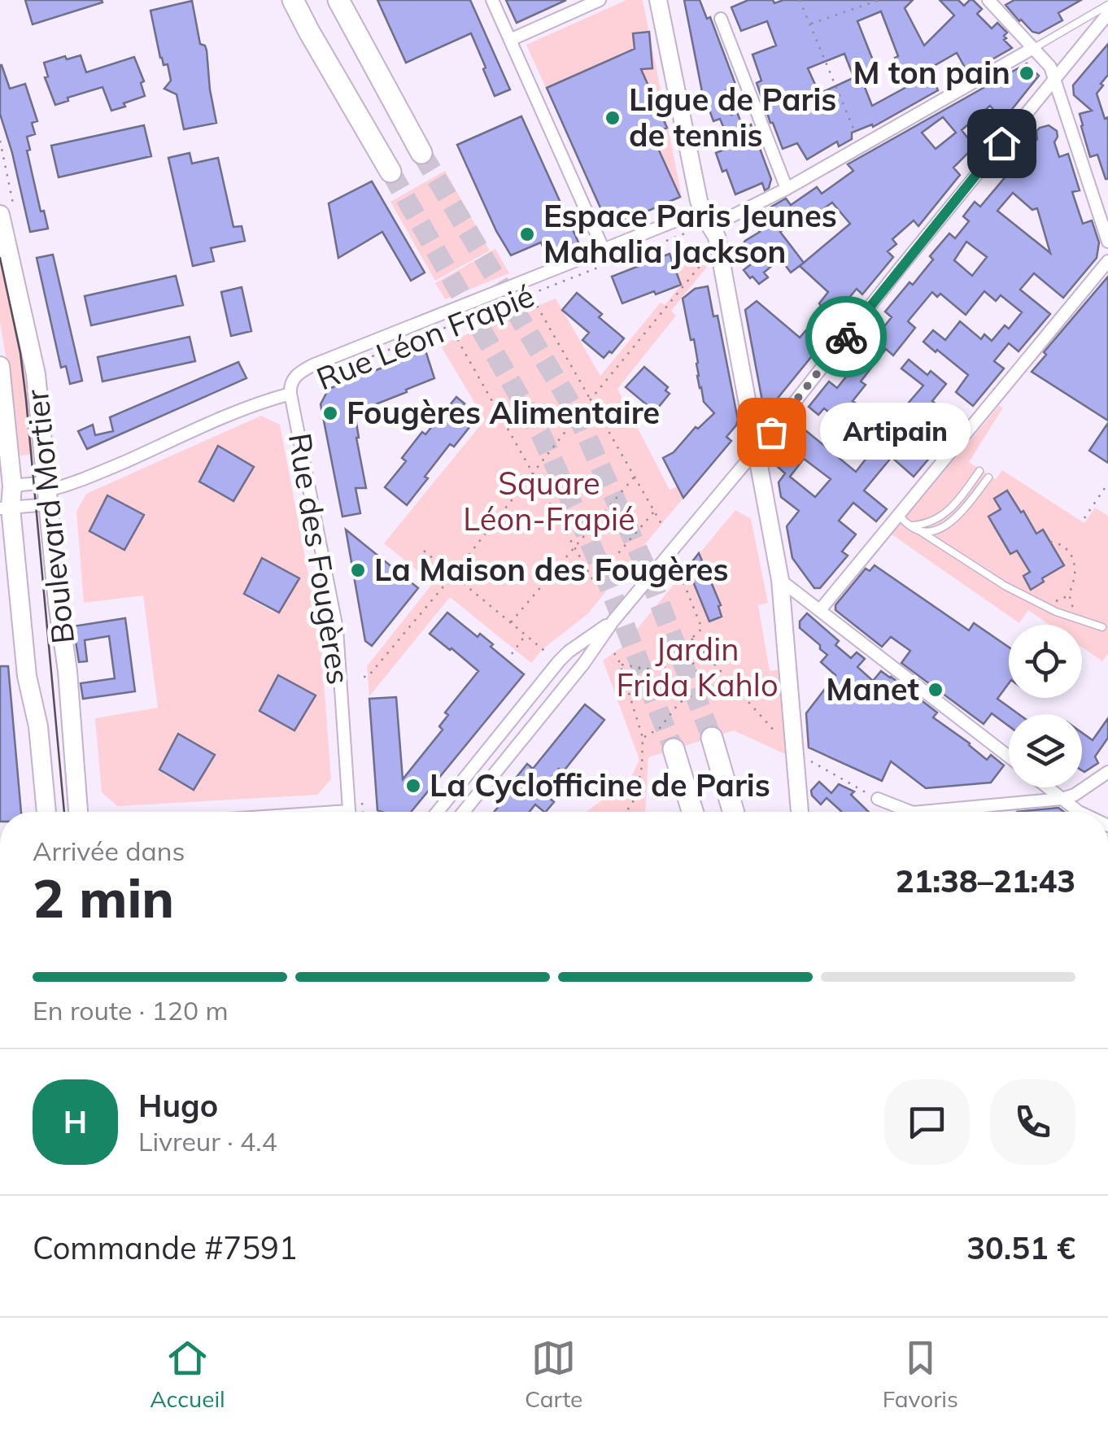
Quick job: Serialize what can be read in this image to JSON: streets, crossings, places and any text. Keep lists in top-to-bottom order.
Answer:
{
  "streets": {
    "main road": ["Boulevard Mortier"],
    "street": ["Rue Léon Frapié", "Rue des Fougères"]
  },
  "crossings": [
    ["Rue Léon Frapié", "Rue des Fougères"]
  ],
  "parks": ["Square Léon-Frapié", "Jardin Frida Kahlo"],
  "places": [
    "M ton pain",
    "Ligue de Paris de tennis",
    "Espace Paris Jeunes Mahalia Jackson",
    "Fougères Alimentaire",
    "Artipain",
    "La Maison des Fougères",
    "Manet",
    "La Cyclofficine de Paris"
  ],
  "page": {
    "bubble": "Artipain",
    "heading": ["2 min", "Arrivée dans", "21:38–21:43"],
    "panel": [
      "Hugo",
      "Livreur · 4.4",
      "Commande #7591",
      "30.51 €"
    ],
    "bar": "En route · 120 m",
    "round": "H",
    "tabs": ["Accueil", "Carte", "Favoris"]
  }
}
